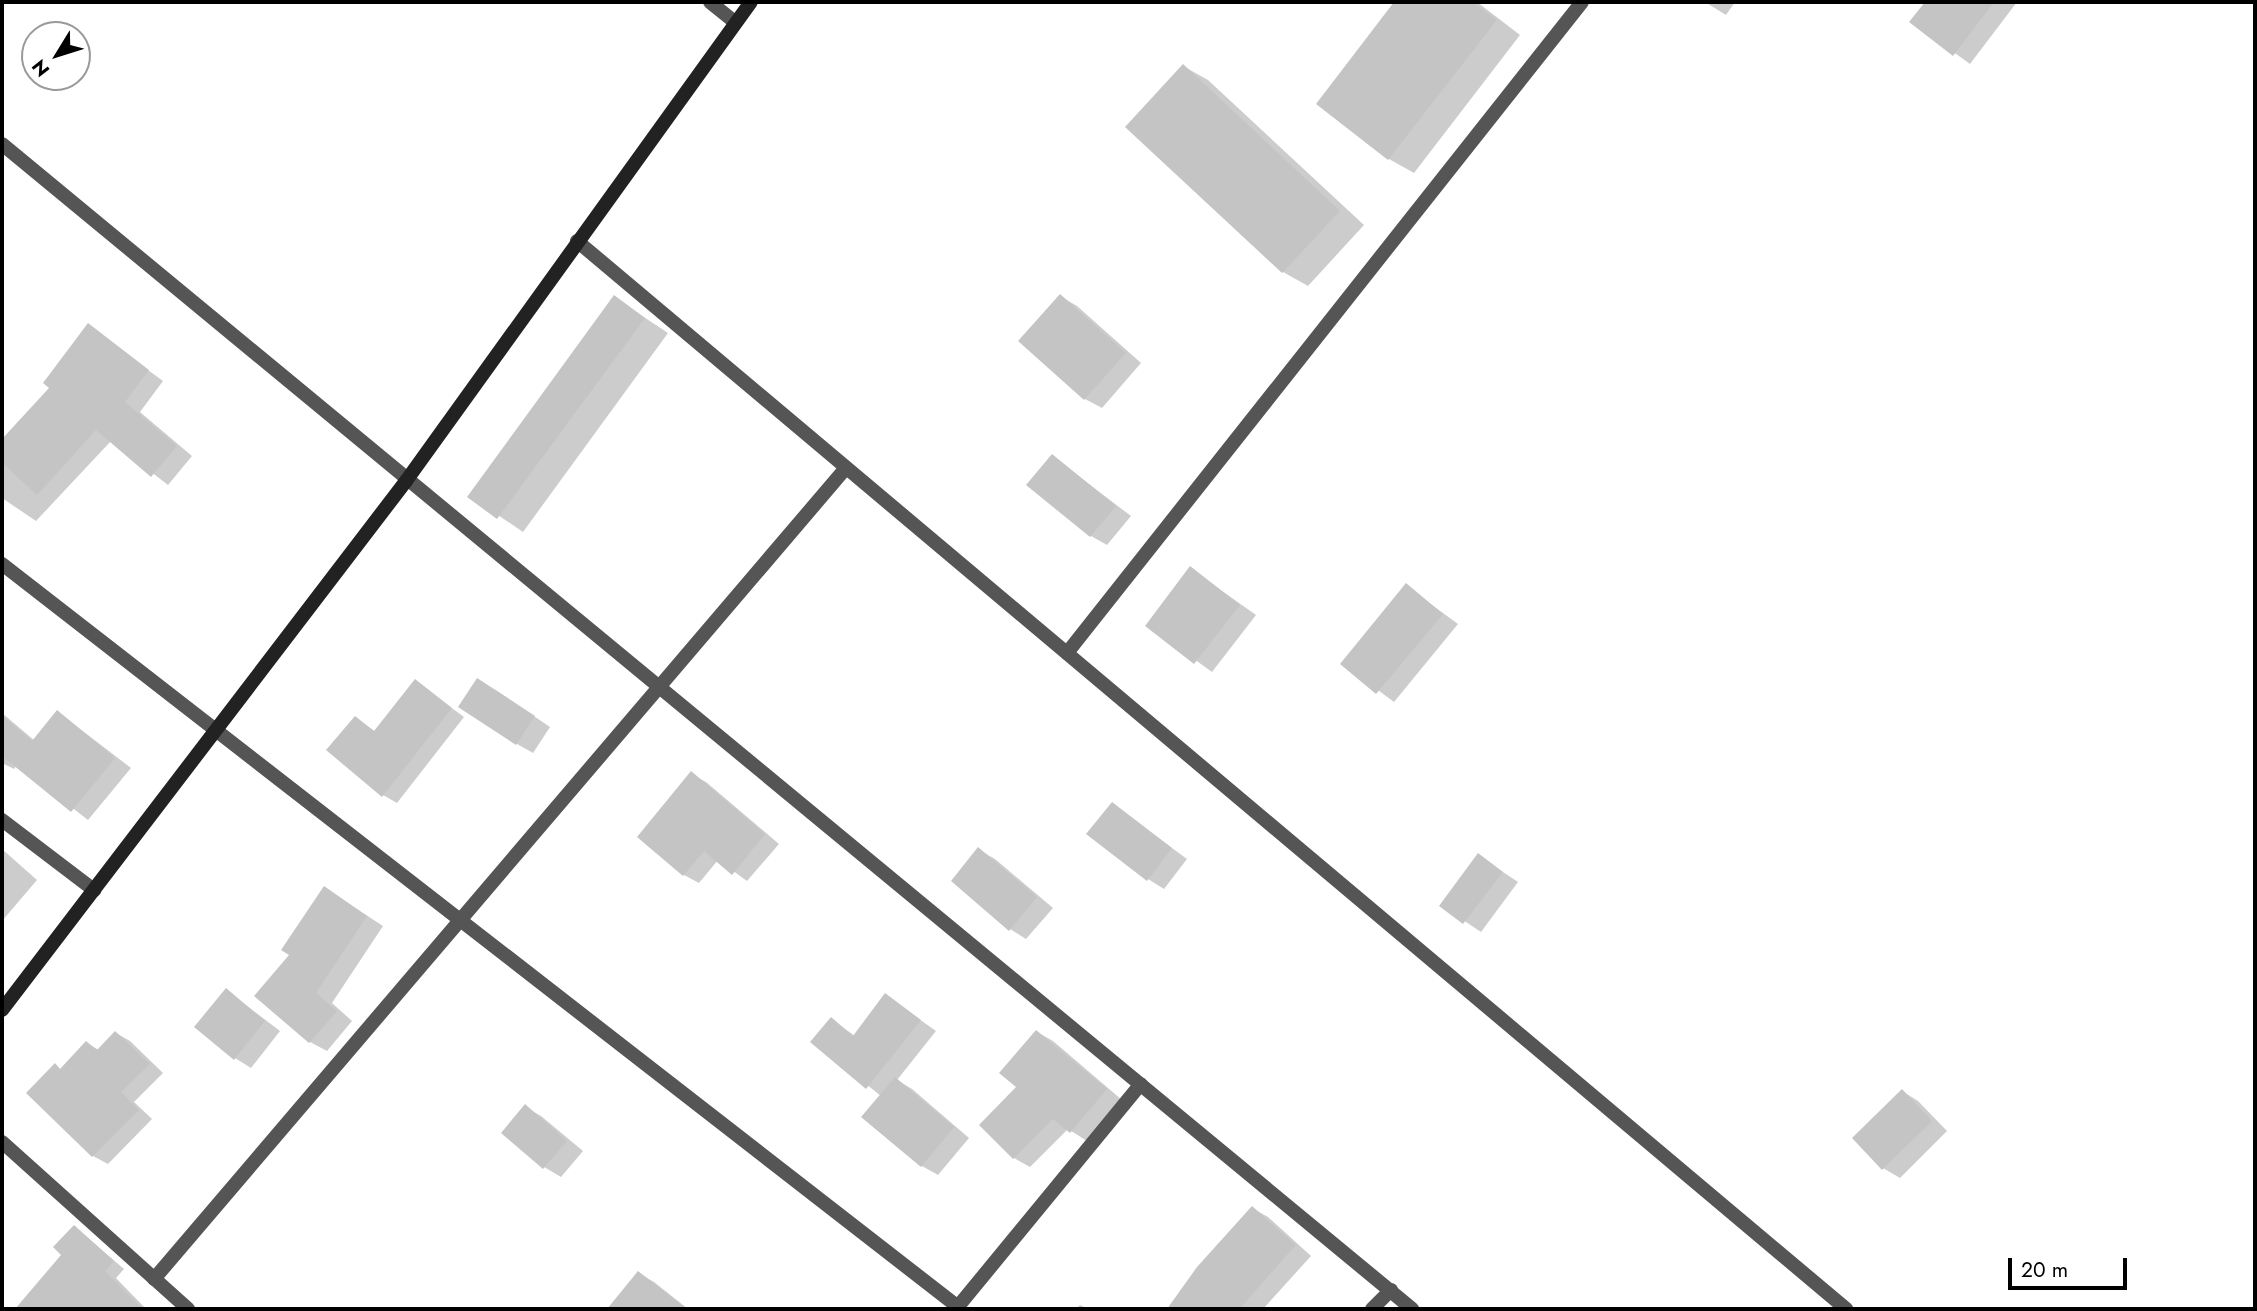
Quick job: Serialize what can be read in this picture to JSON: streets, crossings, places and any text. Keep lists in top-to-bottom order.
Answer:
{
  "scale_bar": "20 m",
  "north": "bottom left"
}
